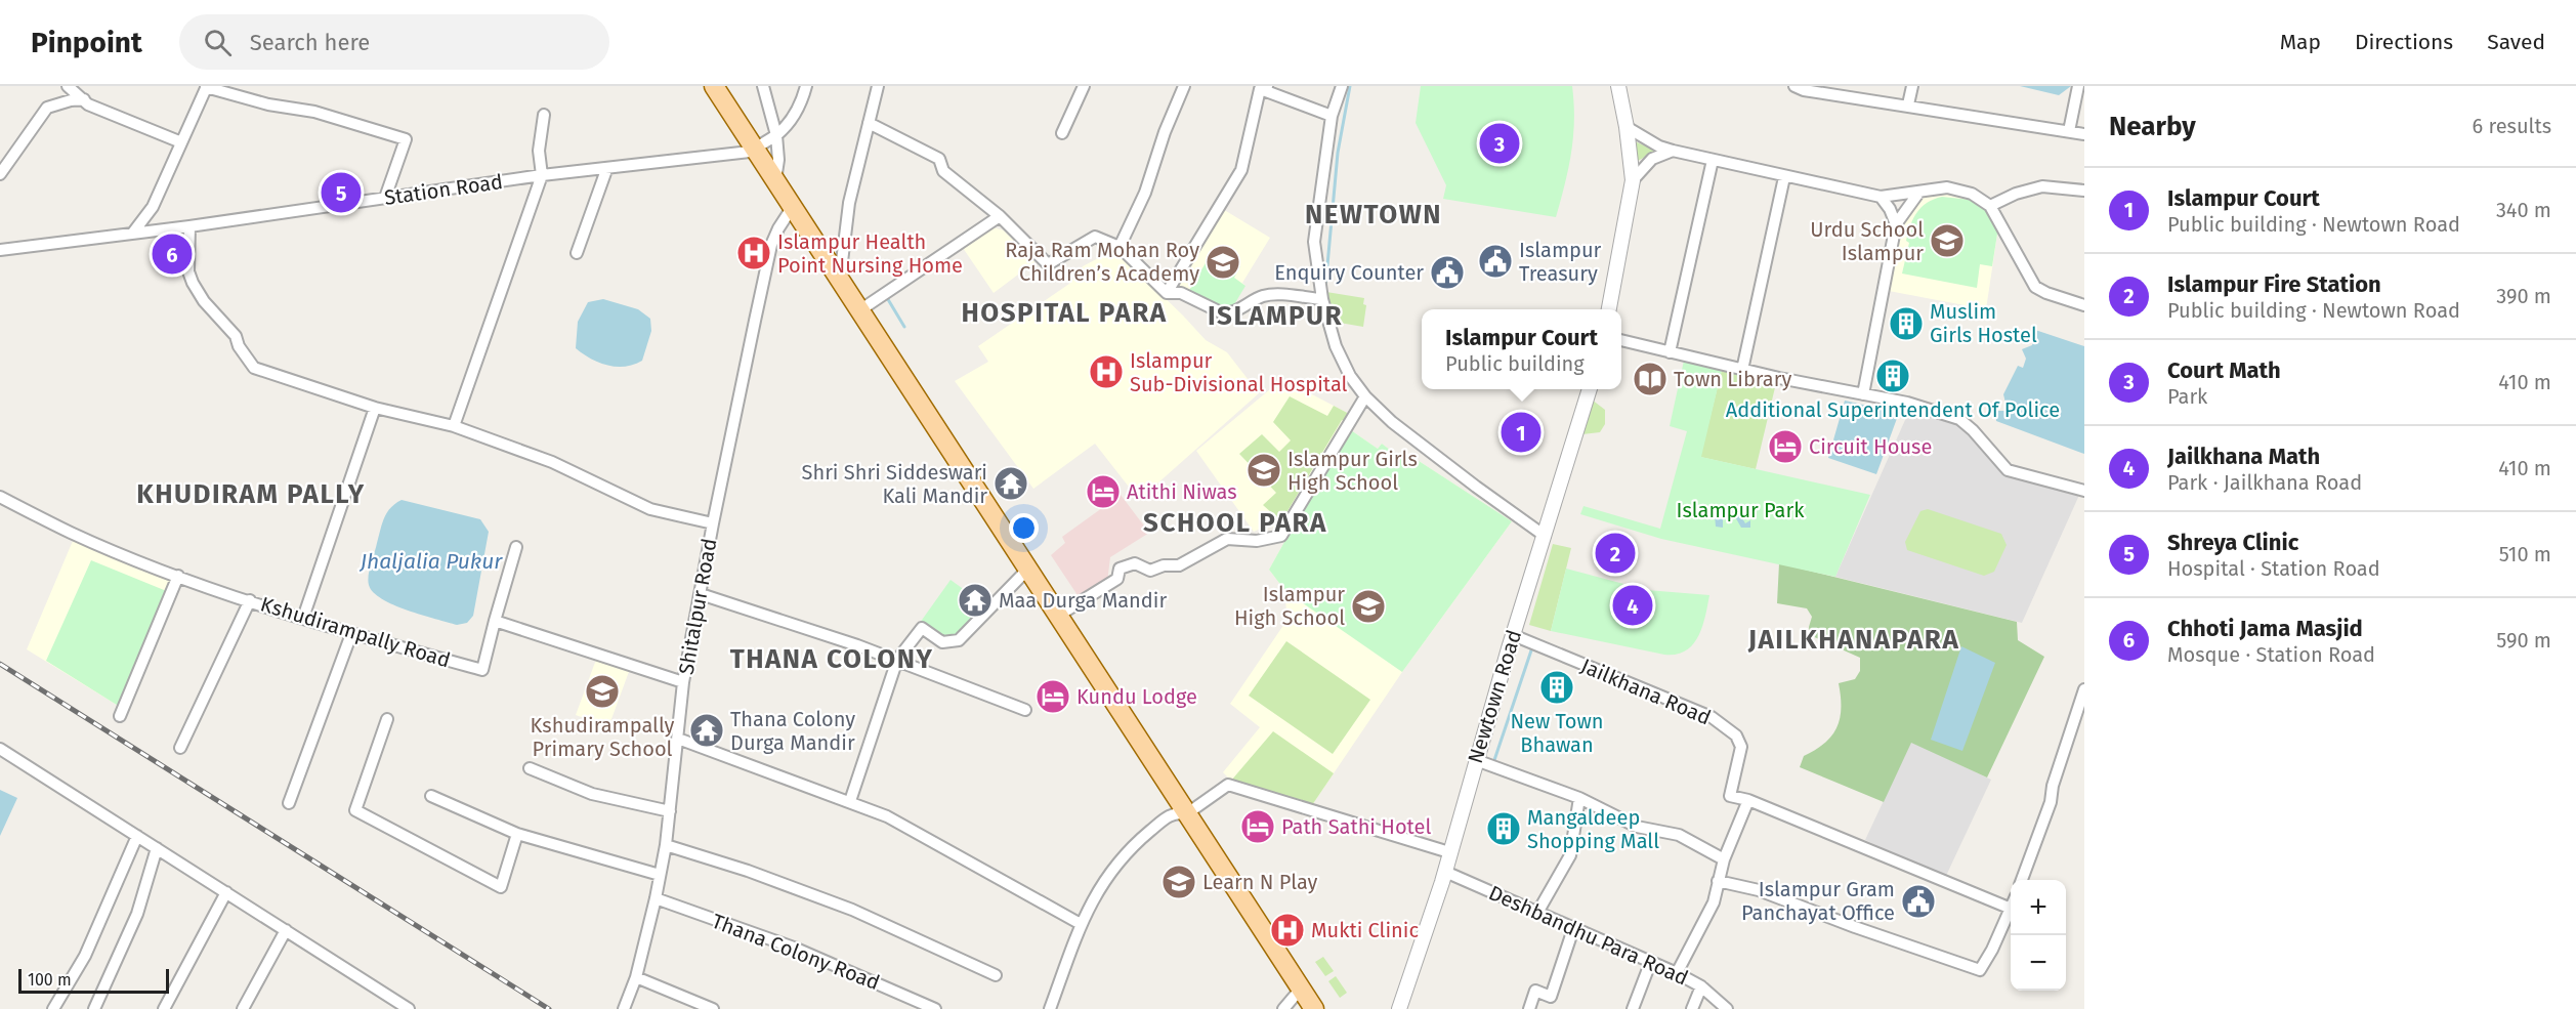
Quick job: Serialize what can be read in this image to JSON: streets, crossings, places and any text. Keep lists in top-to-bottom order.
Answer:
{
  "streets": {
    "street": [
      "Station Road",
      "Shitalpur Road",
      "Kshudirampally Road",
      "Jailkhana Road",
      "Newtown Road",
      "Deshbandhu Para Road",
      "Thana Colony Road"
    ]
  },
  "crossings": [
    ["Shitalpur Road", "Thana Colony Road"],
    ["Jailkhana Road", "Newtown Road"],
    ["Newtown Road", "Deshbandhu Para Road"]
  ],
  "districts": [
    "NEWTOWN",
    "HOSPITAL PARA",
    "ISLAMPUR",
    "KHUDIRAM PALLY",
    "SCHOOL PARA",
    "JAILKHANAPARA",
    "THANA COLONY"
  ],
  "water": ["Jhaljalia Pukur"],
  "parks": ["Islampur Park"],
  "places": {
    "school or university": [
      "Urdu School Islampur",
      "Raja Ram Mohan Roy Children’s Academy",
      "Islampur Girls High School",
      "Islampur High School",
      "Kshudirampally Primary School",
      "Learn N Play"
    ],
    "hospital": ["Islampur Health Point Nursing Home", "Islampur Sub-Divisional Hospital", "Mukti Clinic"],
    "public building": ["Islampur Treasury", "Enquiry Counter", "Islampur Gram Panchayat Office"],
    "building": [
      "Muslim Girls Hostel",
      "Additional Superintendent Of Police",
      "New Town Bhawan",
      "Mangaldeep Shopping Mall"
    ],
    "library": ["Town Library"],
    "hotel": [
      "Circuit House",
      "Atithi Niwas",
      "Kundu Lodge",
      "Path Sathi Hotel"
    ],
    "temple": ["Shri Shri Siddeswari Kali Mandir", "Maa Durga Mandir", "Thana Colony Durga Mandir"]
  },
  "scale_bar": "100 m",
  "page": {
    "header": "Pinpoint",
    "search": "Search here",
    "nav": ["Map", "Directions", "Saved"],
    "heading": ["Nearby", "6 results"],
    "pins": [
      "3",
      "5",
      "6",
      "1",
      "2",
      "4"
    ],
    "list": [
      {
        "mark": "1",
        "name": "Islampur Court",
        "note": "Public building · Newtown Road",
        "value": "340 m"
      },
      {
        "mark": "2",
        "name": "Islampur Fire Station",
        "note": "Public building · Newtown Road",
        "value": "390 m"
      },
      {
        "mark": "3",
        "name": "Court Math",
        "note": "Park",
        "value": "410 m"
      },
      {
        "mark": "4",
        "name": "Jailkhana Math",
        "note": "Park · Jailkhana Road",
        "value": "410 m"
      },
      {
        "mark": "5",
        "name": "Shreya Clinic",
        "note": "Hospital · Station Road",
        "value": "510 m"
      },
      {
        "mark": "6",
        "name": "Chhoti Jama Masjid",
        "note": "Mosque · Station Road",
        "value": "590 m"
      }
    ],
    "popup": ["Islampur Court", "Public building"],
    "map_buttons": ["+", "−"],
    "scale": "100 m"
  }
}
